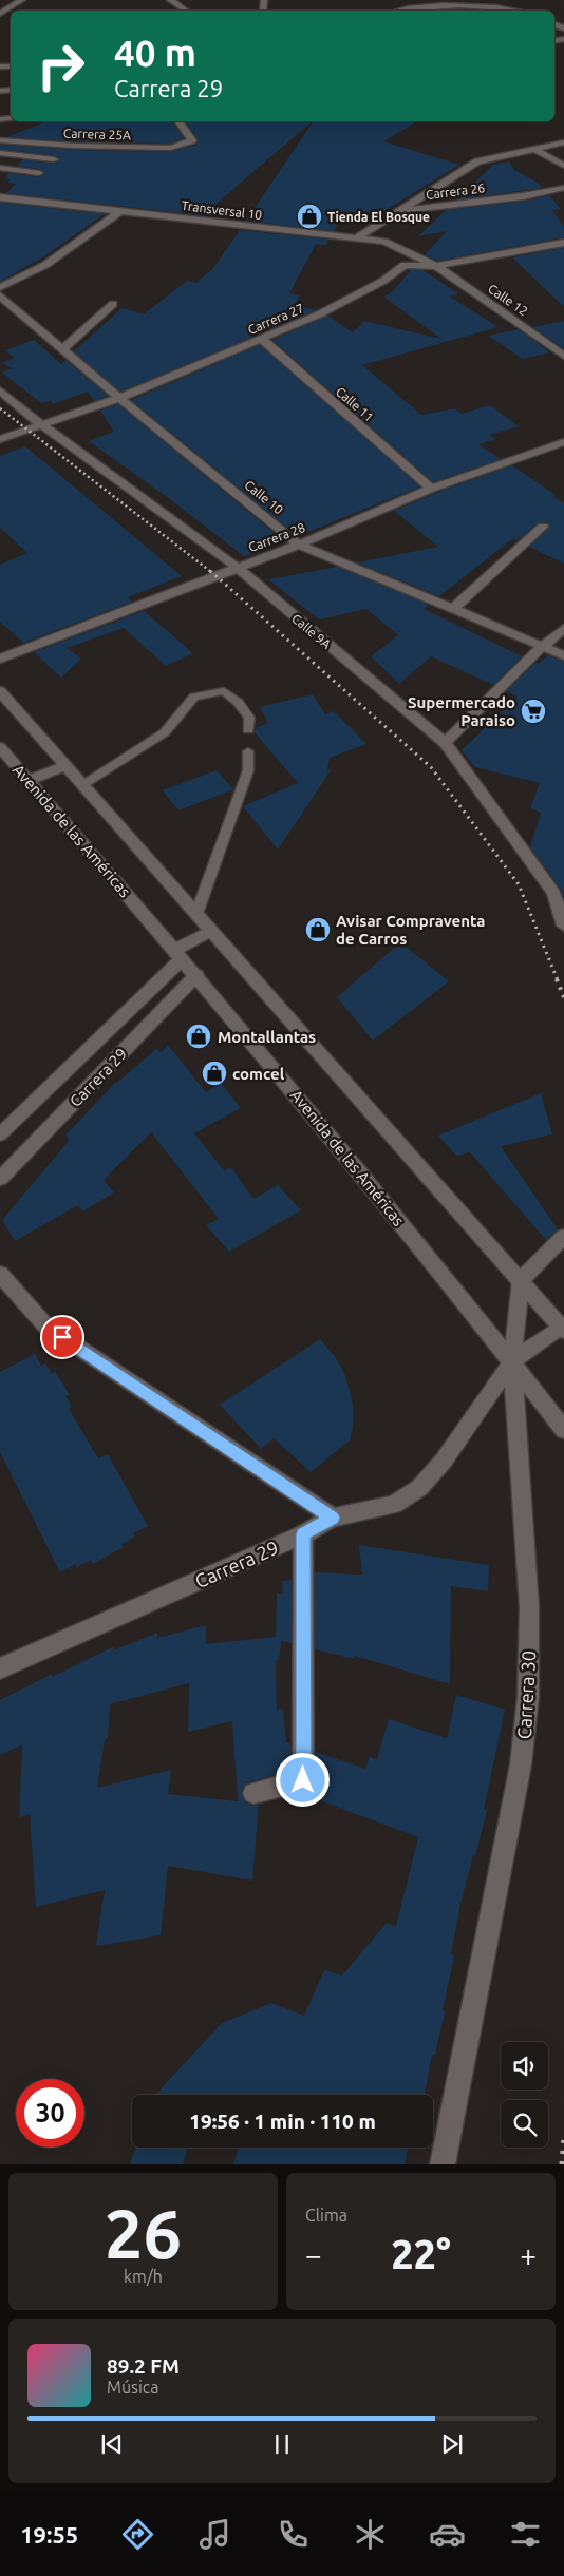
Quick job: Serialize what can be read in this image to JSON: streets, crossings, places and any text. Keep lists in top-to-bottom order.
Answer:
{
  "streets": {
    "street": [
      "Carrera 25A",
      "Carrera 26",
      "Transversal 10",
      "Calle 12",
      "Carrera 27",
      "Calle 11",
      "Calle 10",
      "Carrera 28",
      "Calle 9A",
      "Avenida de las Américas",
      "Carrera 29",
      "Carrera 30"
    ]
  },
  "crossings": [
    ["Carrera 26", "Transversal 10"],
    ["Transversal 10", "Calle 12"],
    ["Transversal 10", "Carrera 27"],
    ["Calle 12", "Carrera 27"],
    ["Carrera 27", "Calle 11"],
    ["Carrera 27", "Calle 10"],
    ["Carrera 27", "Calle 9A"],
    ["Calle 11", "Carrera 28"],
    ["Calle 10", "Carrera 28"],
    ["Carrera 28", "Calle 9A"],
    ["Avenida de las Américas", "Carrera 29"],
    ["Avenida de las Américas", "Carrera 30"],
    ["Carrera 29", "Carrera 30"]
  ],
  "places": {
    "shop": [
      "Tienda El Bosque",
      "Avisar Compraventa de Carros",
      "Montallantas",
      "comcel"
    ],
    "supermarket": ["Supermercado Paraiso"]
  },
  "page": {
    "turn": ["40 m", "Carrera 29"],
    "limit": "30",
    "trip": "19:56 · 1 min · 110 m",
    "tile": [
      ["26", "km/h"],
      "Clima"
    ],
    "heat": ["−", "22°", "+"],
    "song": ["89.2 FM", "Música"],
    "tabs": "19:55"
  }
}
